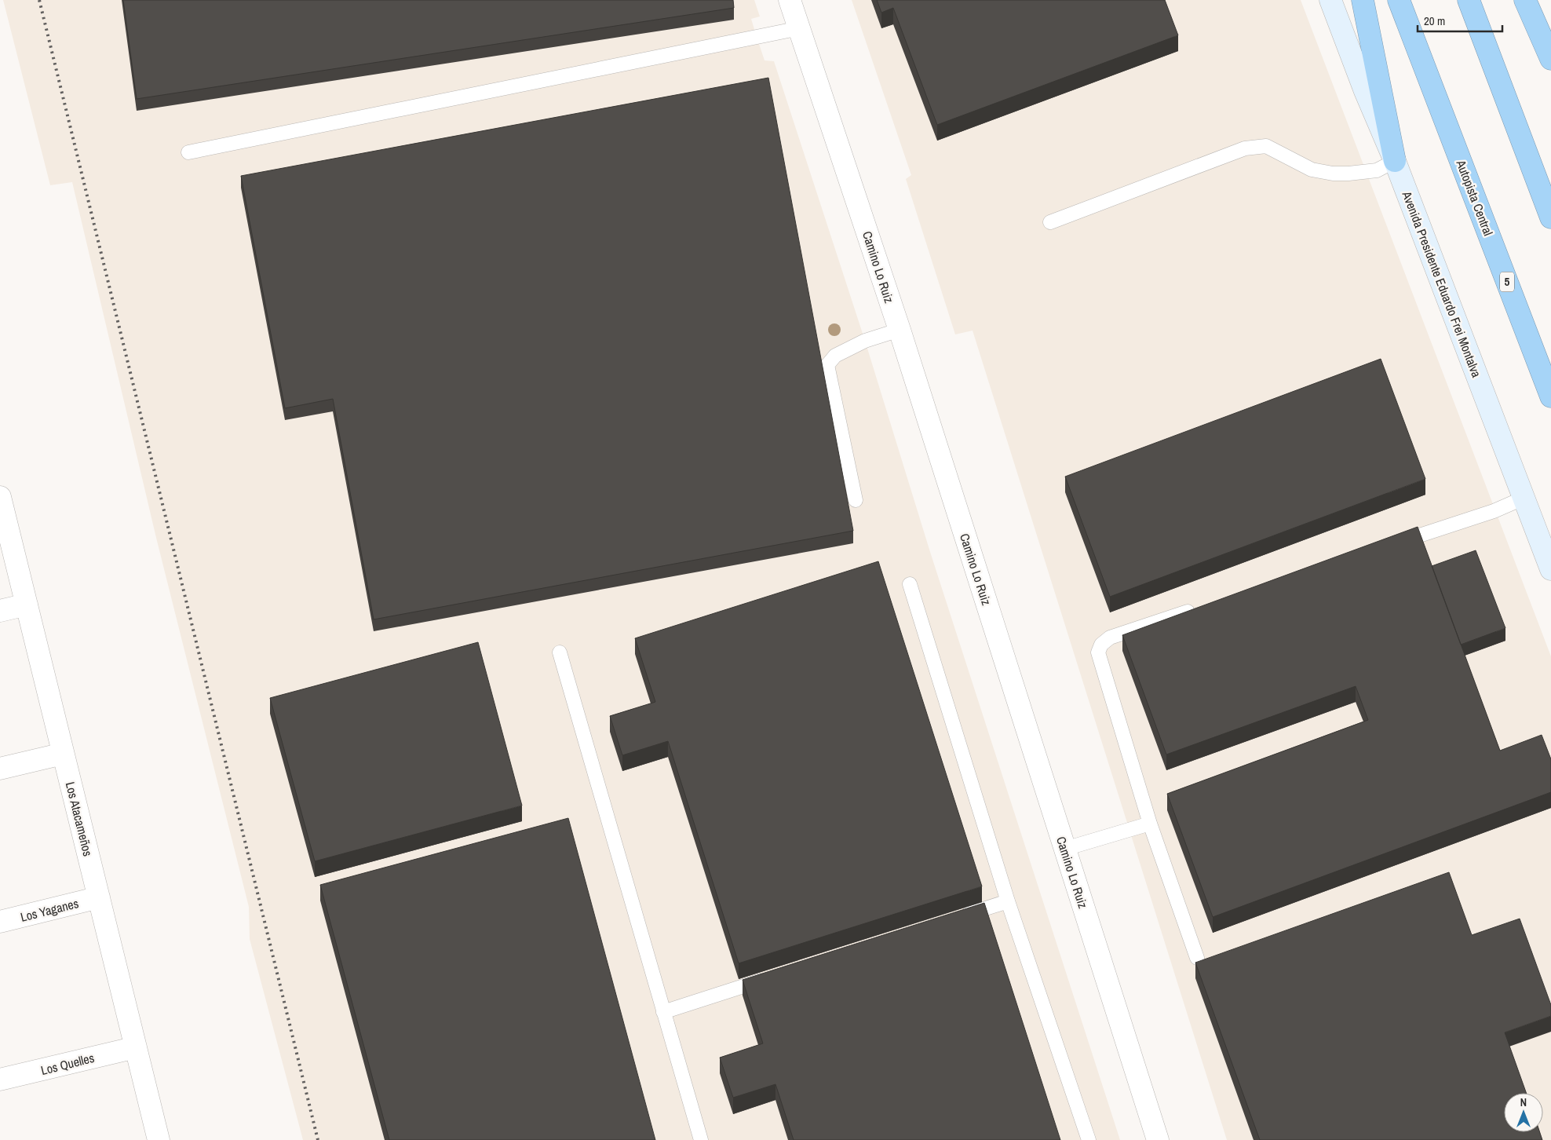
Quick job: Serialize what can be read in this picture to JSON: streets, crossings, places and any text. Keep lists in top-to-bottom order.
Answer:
{
  "streets": {
    "highway": ["Autopista Central", "5"],
    "main road": ["Avenida Presidente Eduardo Frei Montalva"],
    "street": [
      "Camino Lo Ruiz",
      "Los Atacameños",
      "Los Yaganes",
      "Los Quelles"
    ]
  },
  "crossings": [
    ["Los Atacameños", "Los Yaganes"],
    ["Los Atacameños", "Los Quelles"]
  ],
  "scale_bar": "20 m",
  "north": "top"
}
